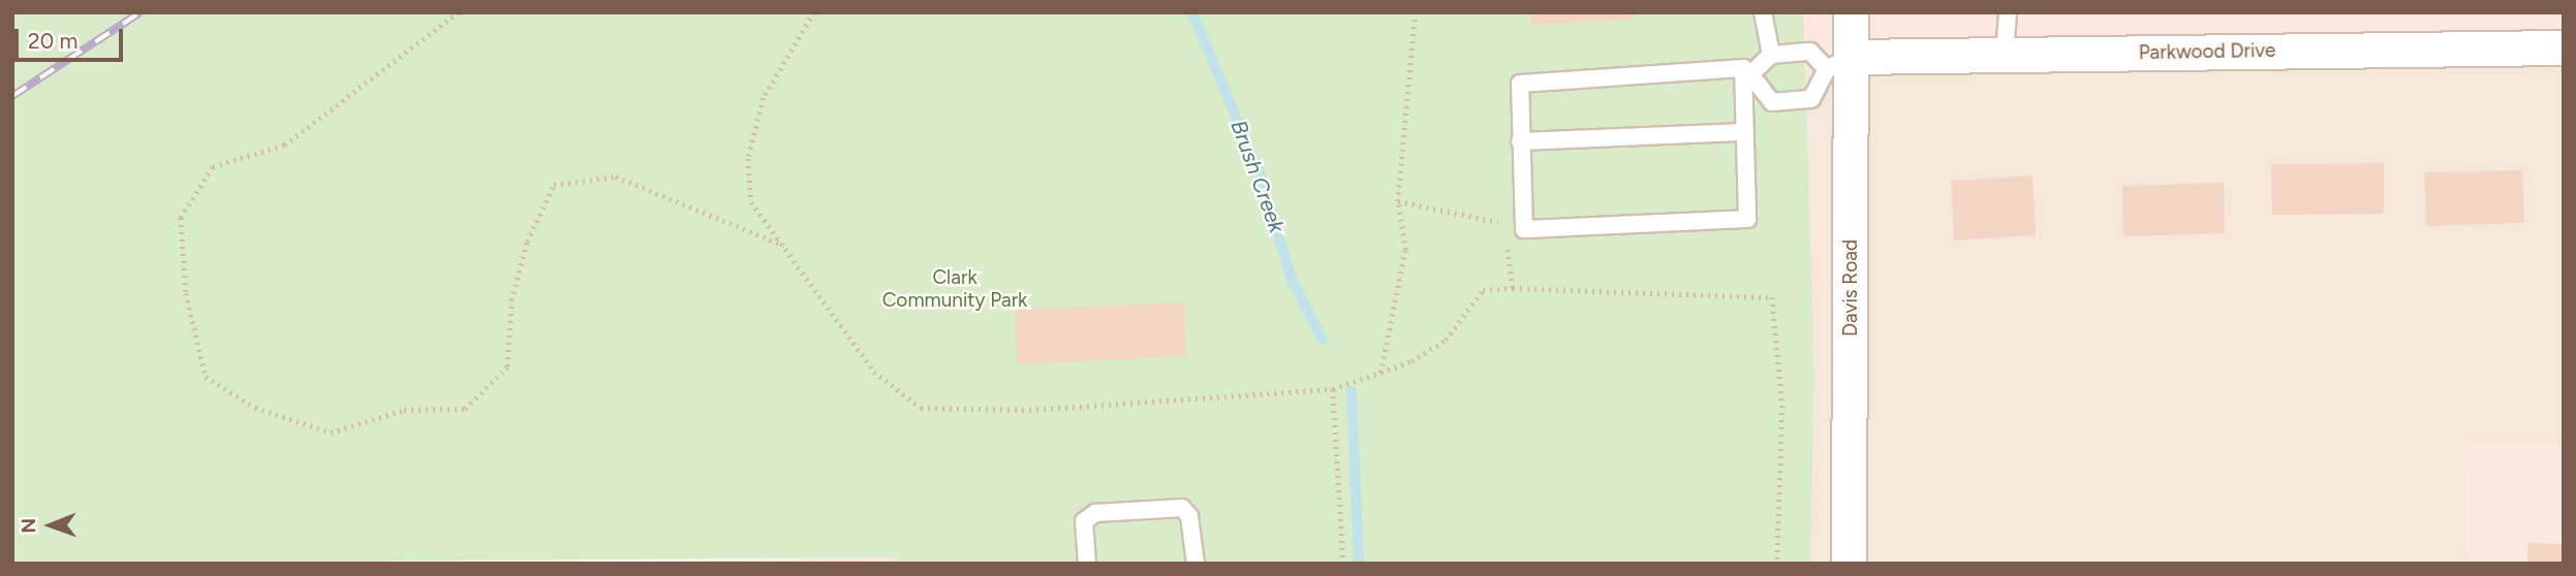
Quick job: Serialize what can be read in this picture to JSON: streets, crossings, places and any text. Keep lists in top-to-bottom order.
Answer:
{
  "streets": {
    "street": ["Parkwood Drive", "Davis Road"]
  },
  "crossings": [
    ["Parkwood Drive", "Davis Road"]
  ],
  "water": ["Brush Creek"],
  "parks": ["Clark Community Park"],
  "scale_bar": "20 m",
  "north": "left"
}
